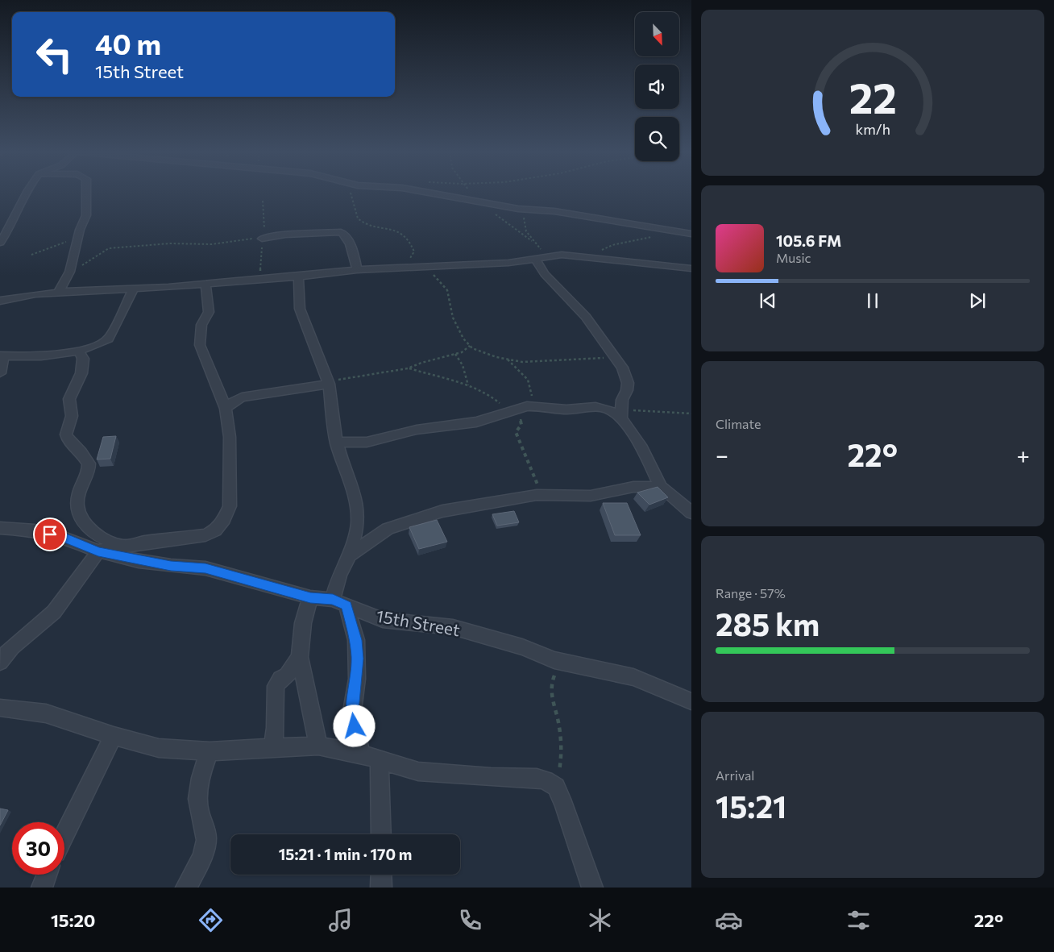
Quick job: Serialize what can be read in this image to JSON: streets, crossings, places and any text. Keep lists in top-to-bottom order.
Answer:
{
  "streets": {
    "street": ["15th Street"]
  },
  "north": "bottom right",
  "page": {
    "turn": ["40 m", "15th Street"],
    "song": ["105.6 FM", "Music"],
    "tile": [
      "Climate",
      ["Range · 57%", "285 km"],
      ["Arrival", "15:21"]
    ],
    "heat": ["−", "22°", "+"],
    "limit": "30",
    "trip": "15:21 · 1 min · 170 m",
    "tabs": ["15:20", "22°"],
    "gauge": ["22", "km/h"]
  }
}
